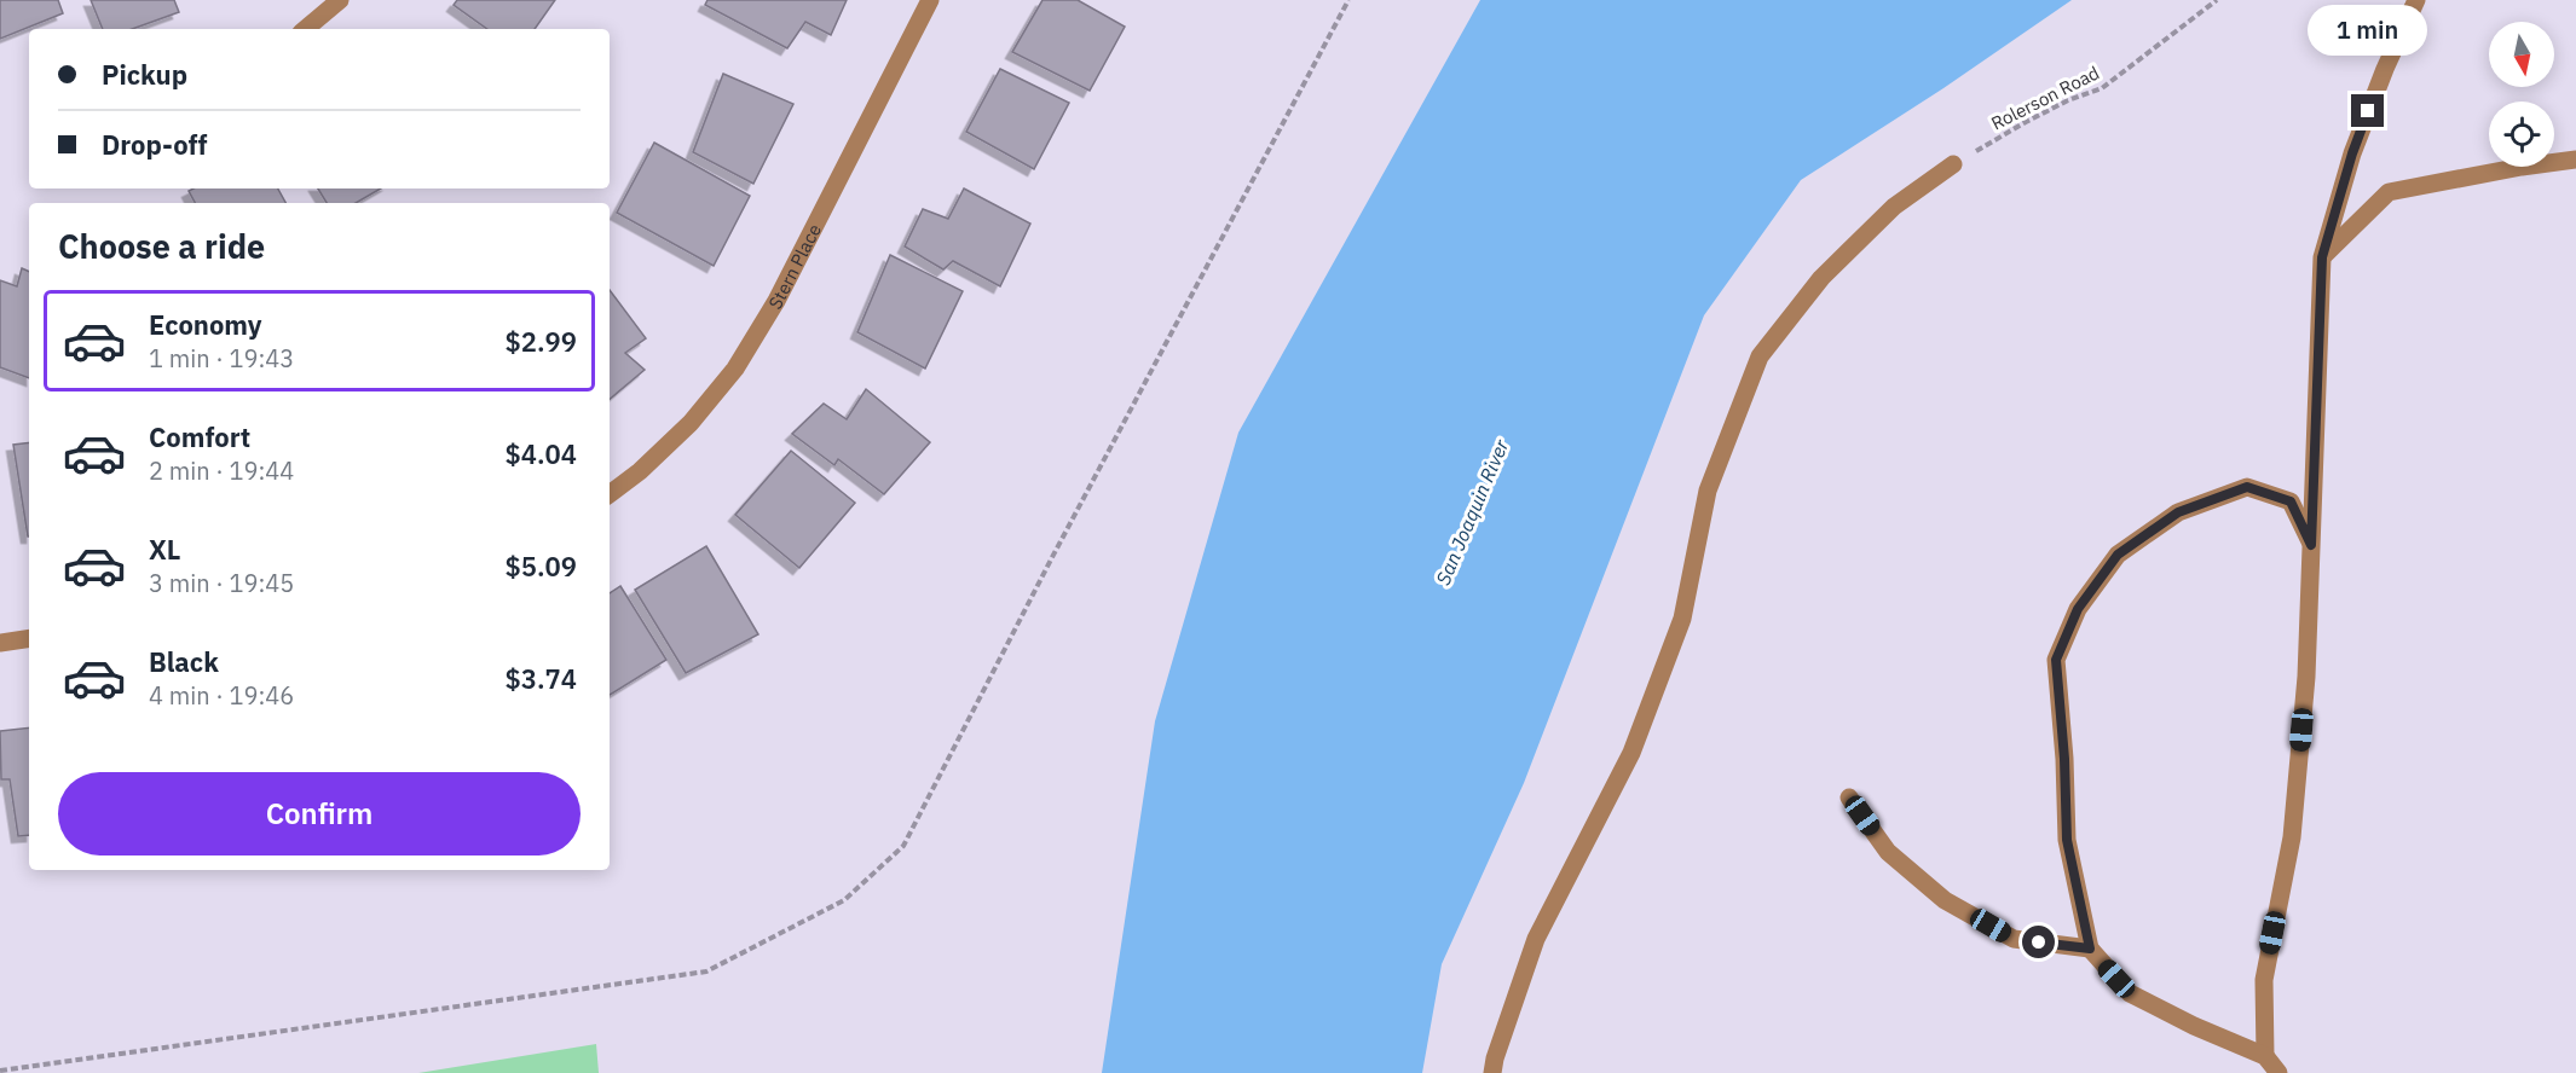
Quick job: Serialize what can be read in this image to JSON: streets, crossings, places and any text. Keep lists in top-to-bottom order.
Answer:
{
  "streets": {
    "street": ["Stern Place"],
    "path": ["Rolerson Road"]
  },
  "water": ["San Joaquin River"],
  "north": "bottom",
  "page": {
    "bubble": "1 min",
    "banner": ["Pickup", "Drop-off"],
    "heading": "Choose a ride",
    "list": [
      {
        "name": "Economy",
        "note": "1 min · 19:43",
        "value": "$2.99"
      },
      {
        "name": "Comfort",
        "note": "2 min · 19:44",
        "value": "$4.04"
      },
      {
        "name": "XL",
        "note": "3 min · 19:45",
        "value": "$5.09"
      },
      {
        "name": "Black",
        "note": "4 min · 19:46",
        "value": "$3.74"
      }
    ],
    "buttons": "Confirm"
  }
}
